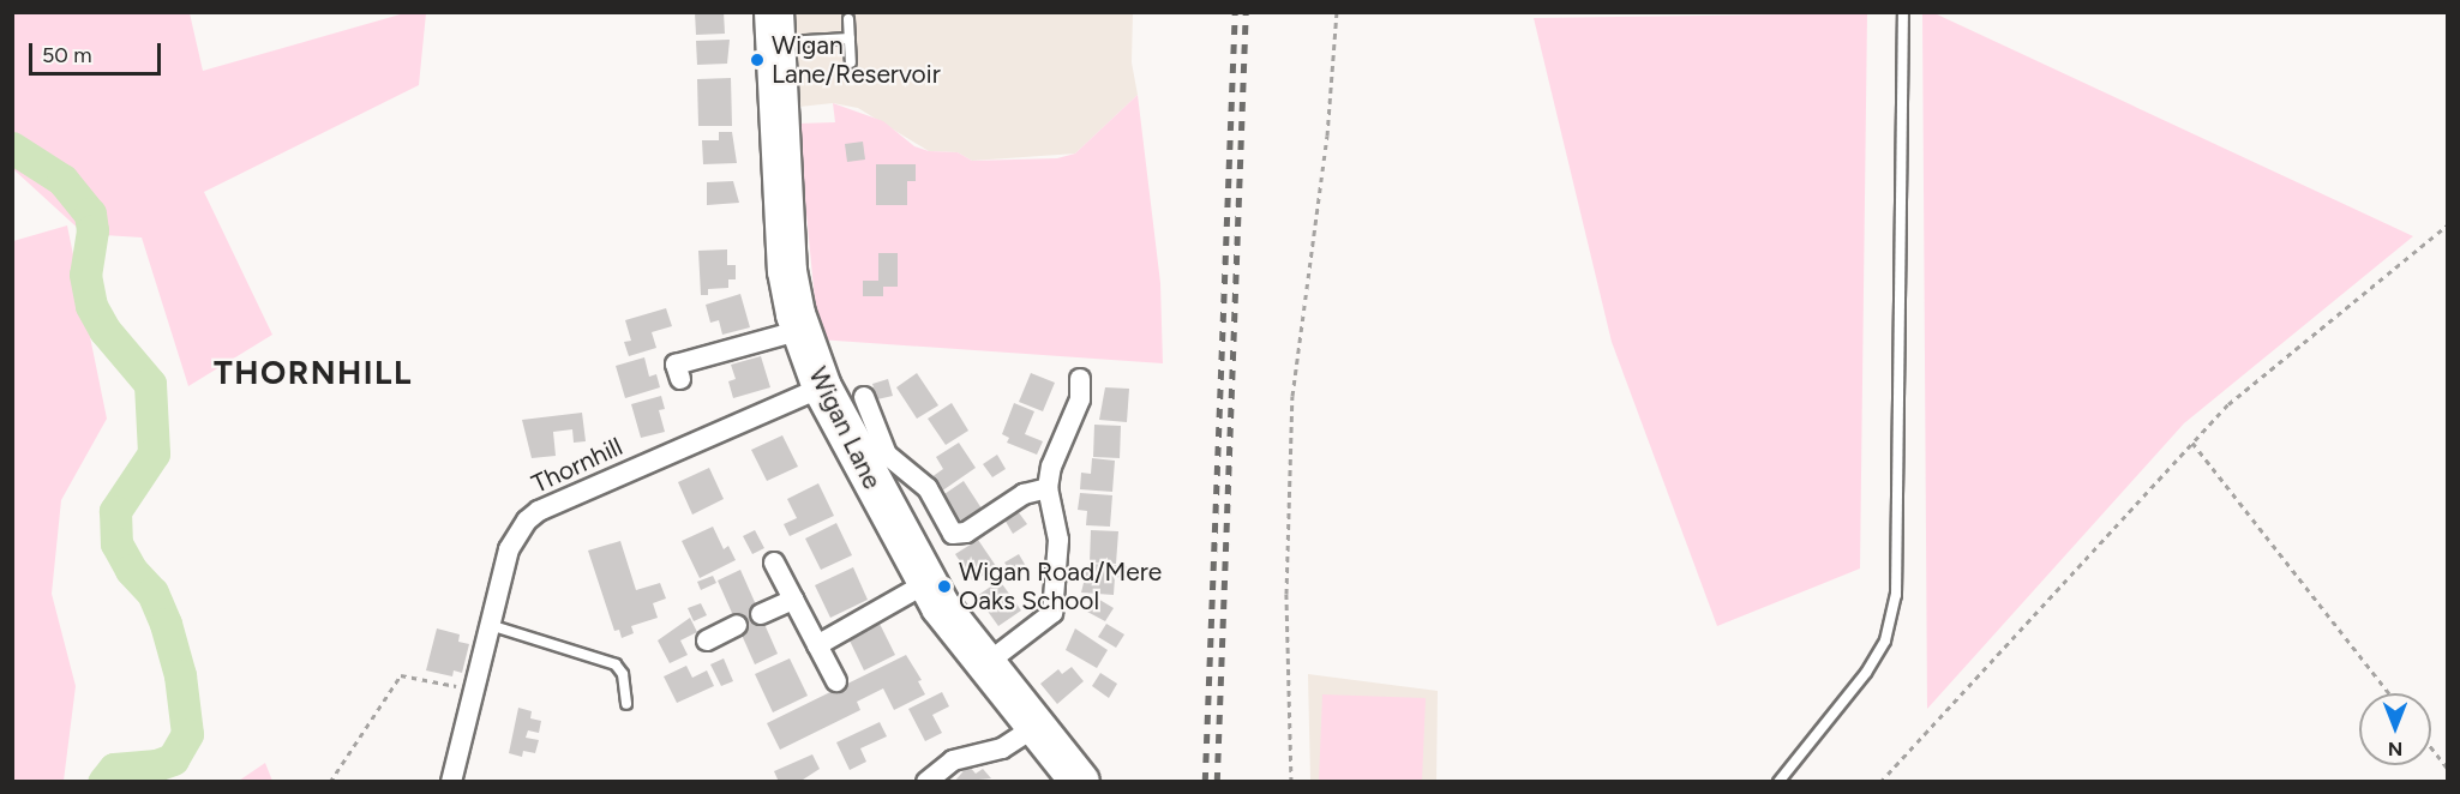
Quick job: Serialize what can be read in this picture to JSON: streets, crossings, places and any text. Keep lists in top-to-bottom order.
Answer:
{
  "streets": {
    "highway": ["Wigan Lane"],
    "street": ["Thornhill"]
  },
  "crossings": [
    ["Wigan Lane", "Thornhill"]
  ],
  "districts": ["THORNHILL"],
  "places": ["Wigan Lane/Reservoir", "Wigan Road/Mere Oaks School"],
  "scale_bar": "50 m",
  "north": "bottom"
}
